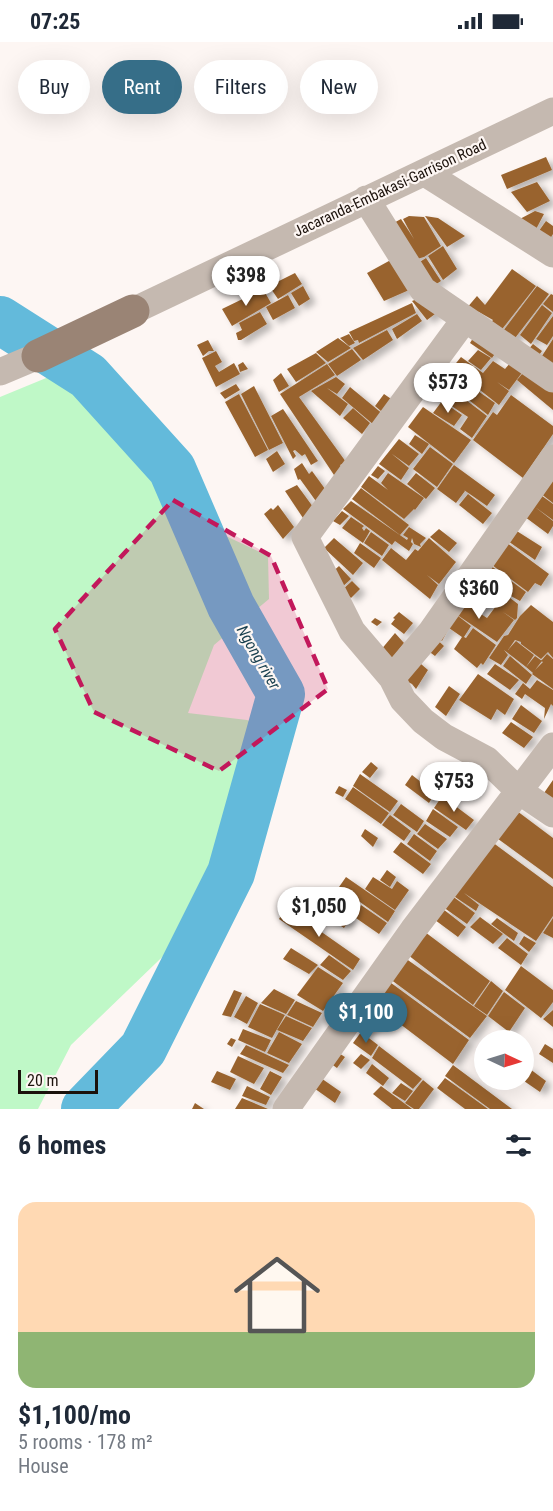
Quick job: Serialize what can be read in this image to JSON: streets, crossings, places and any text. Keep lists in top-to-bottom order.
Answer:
{
  "streets": {
    "main road": ["Jacaranda-Embakasi-Garrison Road"]
  },
  "water": ["Ngong river"],
  "scale_bar": "20 m",
  "north": "right",
  "page": {
    "status": "07:25",
    "chip": [
      "Buy",
      "Rent",
      "Filters",
      "New"
    ],
    "price": [
      "$398",
      "$573",
      "$360",
      "$753",
      "$1,050",
      "$1,100"
    ],
    "scale": "20 m",
    "heading": "6 homes",
    "list": [
      {
        "name": "$1,100/mo",
        "note": "5 rooms · 178 m² · House"
      }
    ]
  }
}
